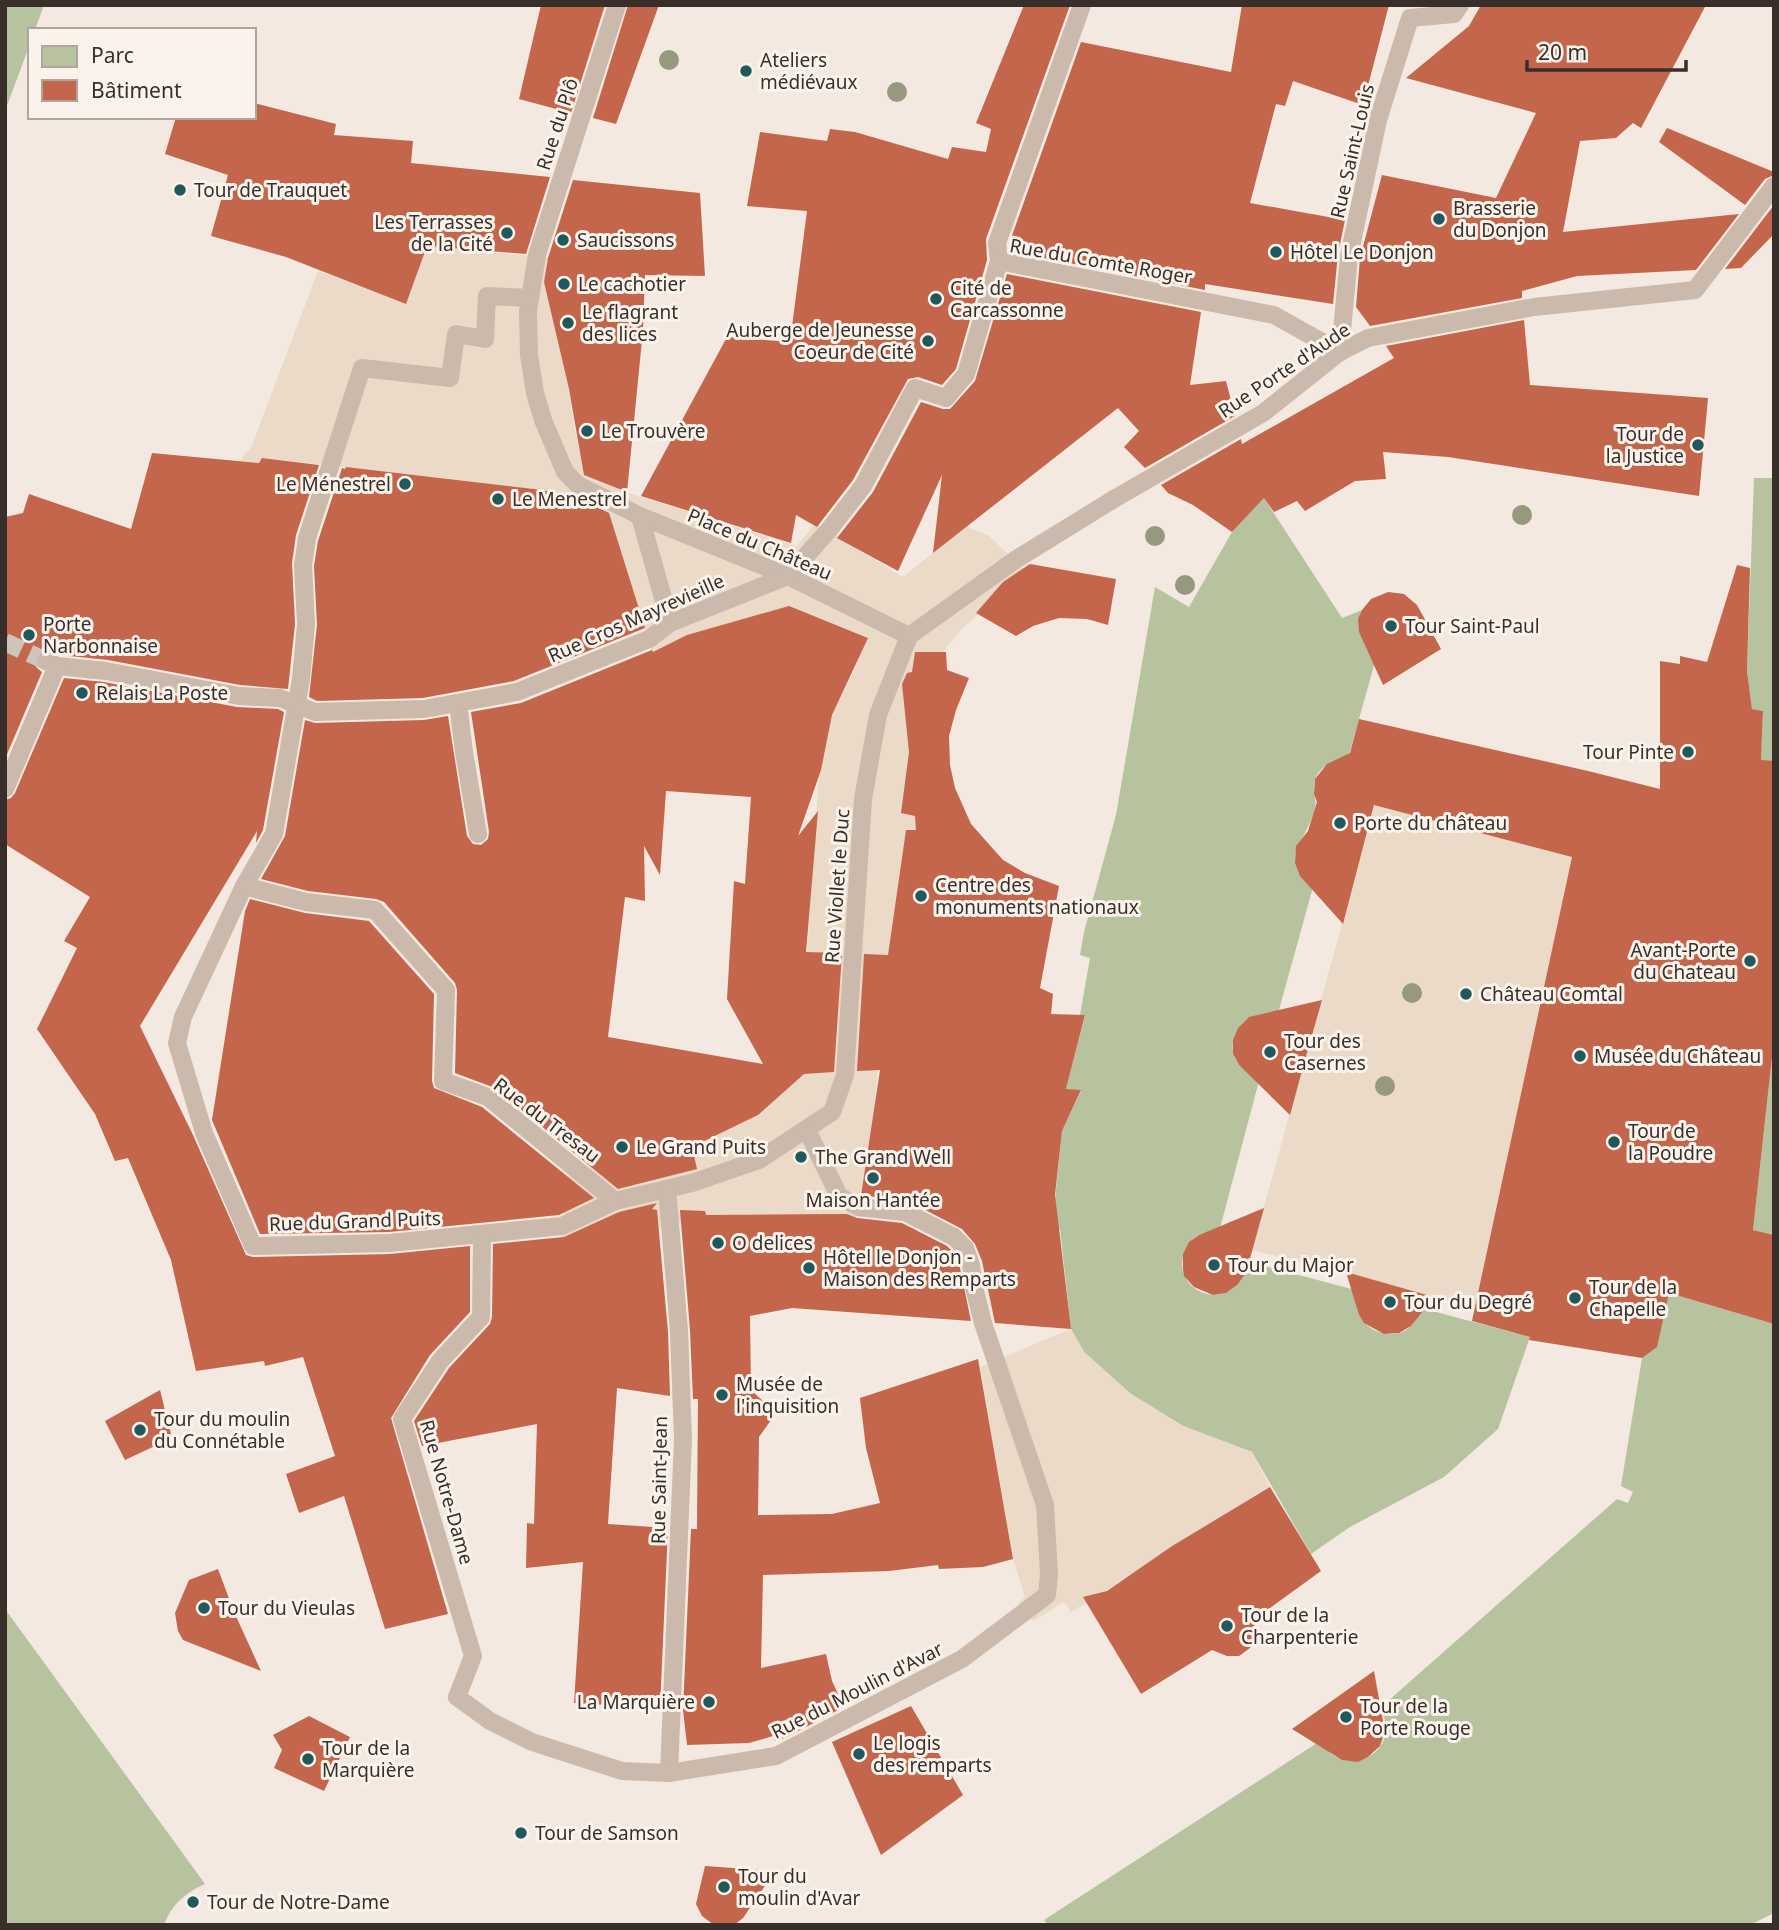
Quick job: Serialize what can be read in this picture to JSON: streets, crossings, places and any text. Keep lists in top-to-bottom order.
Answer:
{
  "streets": {
    "street": [
      "Rue du Plô",
      "Rue Saint-Louis",
      "Rue du Comte Roger",
      "Rue Porte d'Aude",
      "Place du Château",
      "Rue Cros Mayrevieille",
      "Rue Viollet le Duc",
      "Rue du Tresau",
      "Rue du Grand Puits",
      "Rue Saint-Jean",
      "Rue Notre-Dame",
      "Rue du Moulin d'Avar"
    ]
  },
  "crossings": [
    ["Rue du Plô", "Place du Château"],
    ["Rue du Plô", "Rue du Grand Puits"],
    ["Rue Saint-Louis", "Rue du Comte Roger"],
    ["Rue Saint-Louis", "Rue Porte d'Aude"],
    ["Rue du Comte Roger", "Rue Porte d'Aude"],
    ["Rue du Comte Roger", "Place du Château"],
    ["Rue du Comte Roger", "Rue Cros Mayrevieille"],
    ["Rue Porte d'Aude", "Place du Château"],
    ["Rue Porte d'Aude", "Rue Viollet le Duc"],
    ["Place du Château", "Rue Cros Mayrevieille"],
    ["Place du Château", "Rue Viollet le Duc"],
    ["Place du Château", "Rue du Grand Puits"],
    ["Rue Cros Mayrevieille", "Rue du Grand Puits"],
    ["Rue Viollet le Duc", "Rue du Grand Puits"],
    ["Rue Viollet le Duc", "Rue du Moulin d'Avar"],
    ["Rue du Tresau", "Rue du Grand Puits"],
    ["Rue du Grand Puits", "Rue Saint-Jean"],
    ["Rue du Grand Puits", "Rue Notre-Dame"],
    ["Rue du Grand Puits", "Rue du Moulin d'Avar"],
    ["Rue Saint-Jean", "Rue du Moulin d'Avar"],
    ["Rue Notre-Dame", "Rue du Moulin d'Avar"]
  ],
  "places": [
    "Ateliers médiévaux",
    "Tour de Trauquet",
    "Brasserie du Donjon",
    "Les Terrasses de la Cité",
    "Saucissons",
    "Hôtel Le Donjon",
    "Le cachotier",
    "Cité de Carcassonne",
    "Le flagrant des lices",
    "Auberge de Jeunesse Coeur de Cité",
    "Le Trouvère",
    "Tour de la Justice",
    "Le Ménestrel",
    "Le Menestrel",
    "Tour Saint-Paul",
    "Porte Narbonnaise",
    "Relais La Poste",
    "Tour Pinte",
    "Porte du château",
    "Centre des monuments nationaux",
    "Avant-Porte du Chateau",
    "Château Comtal",
    "Tour des Casernes",
    "Musée du Château",
    "Tour de la Poudre",
    "Le Grand Puits",
    "The Grand Well",
    "Maison Hantée",
    "O delices",
    "Tour du Major",
    "Hôtel le Donjon - Maison des Remparts",
    "Tour de la Chapelle",
    "Tour du Degré",
    "Musée de l'inquisition",
    "Tour du moulin du Connétable",
    "Tour du Vieulas",
    "Tour de la Charpenterie",
    "La Marquière",
    "Tour de la Porte Rouge",
    "Le logis des remparts",
    "Tour de la Marquière",
    "Tour de Samson",
    "Tour du moulin d'Avar",
    "Tour de Notre-Dame"
  ],
  "legend": ["Parc", "Bâtiment"],
  "scale_bar": "20 m"
}
